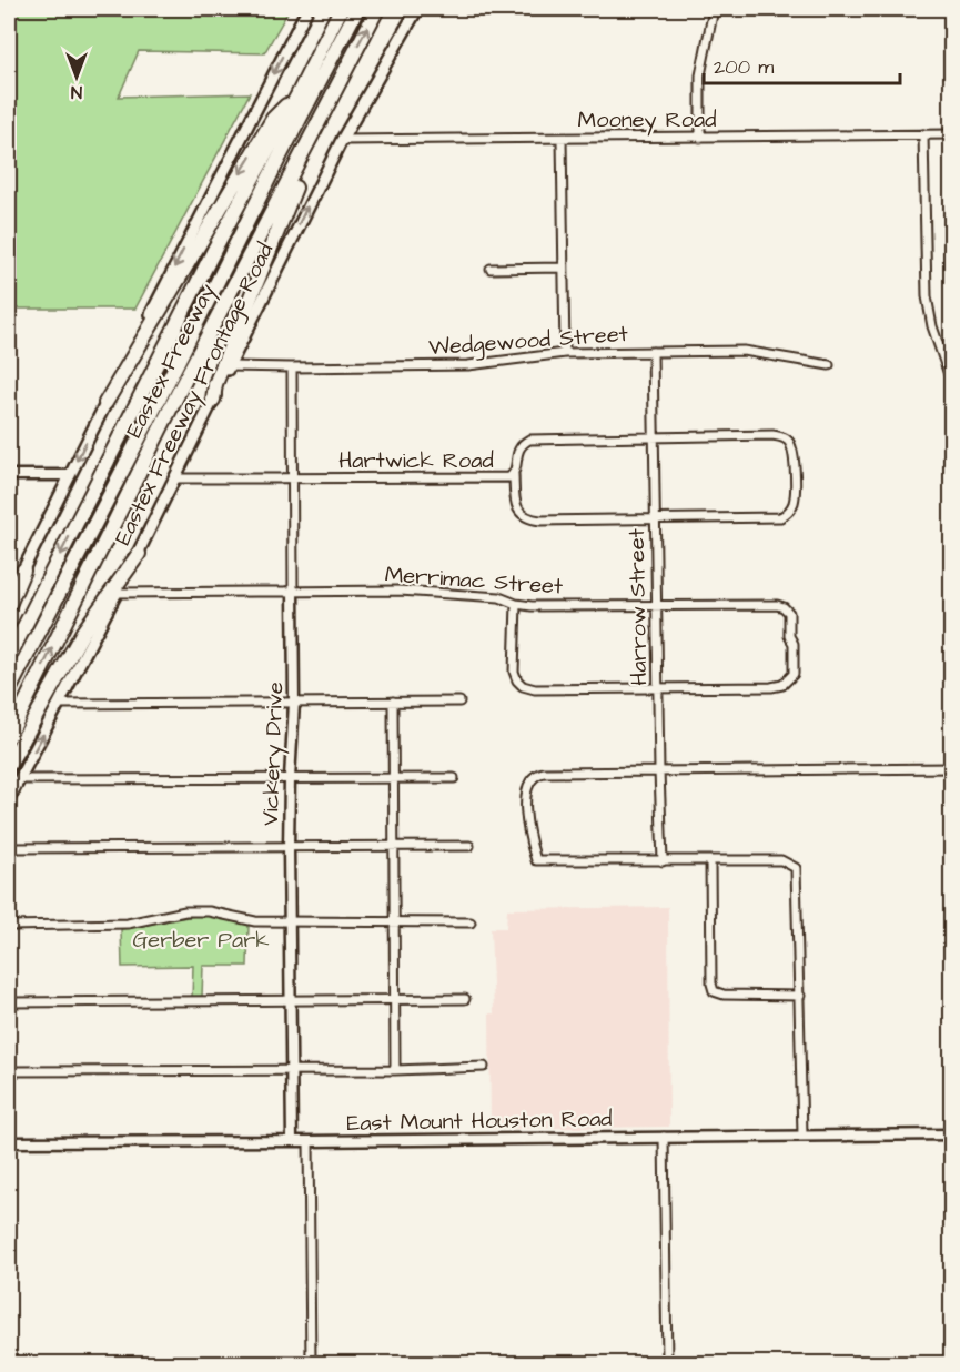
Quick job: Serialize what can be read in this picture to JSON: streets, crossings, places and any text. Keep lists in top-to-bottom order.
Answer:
{
  "streets": {
    "highway": ["Eastex Freeway"],
    "main road": ["Eastex Freeway Frontage Road"],
    "street": [
      "Mooney Road",
      "Wedgewood Street",
      "Hartwick Road",
      "Merrimac Street",
      "Harrow Street",
      "Vickery Drive",
      "East Mount Houston Road"
    ]
  },
  "crossings": [
    ["Mooney Road", "Eastex Freeway Frontage Road"],
    ["Wedgewood Street", "Eastex Freeway Frontage Road"],
    ["Wedgewood Street", "Harrow Street"],
    ["Wedgewood Street", "Vickery Drive"],
    ["Eastex Freeway Frontage Road", "Hartwick Road"],
    ["Eastex Freeway Frontage Road", "Merrimac Street"],
    ["Hartwick Road", "Harrow Street"],
    ["Hartwick Road", "Vickery Drive"],
    ["Merrimac Street", "Harrow Street"],
    ["Merrimac Street", "Vickery Drive"],
    ["Vickery Drive", "East Mount Houston Road"]
  ],
  "one_way": ["Eastex Freeway Frontage Road"],
  "parks": ["Gerber Park"],
  "scale_bar": "200 m",
  "north": "bottom"
}
